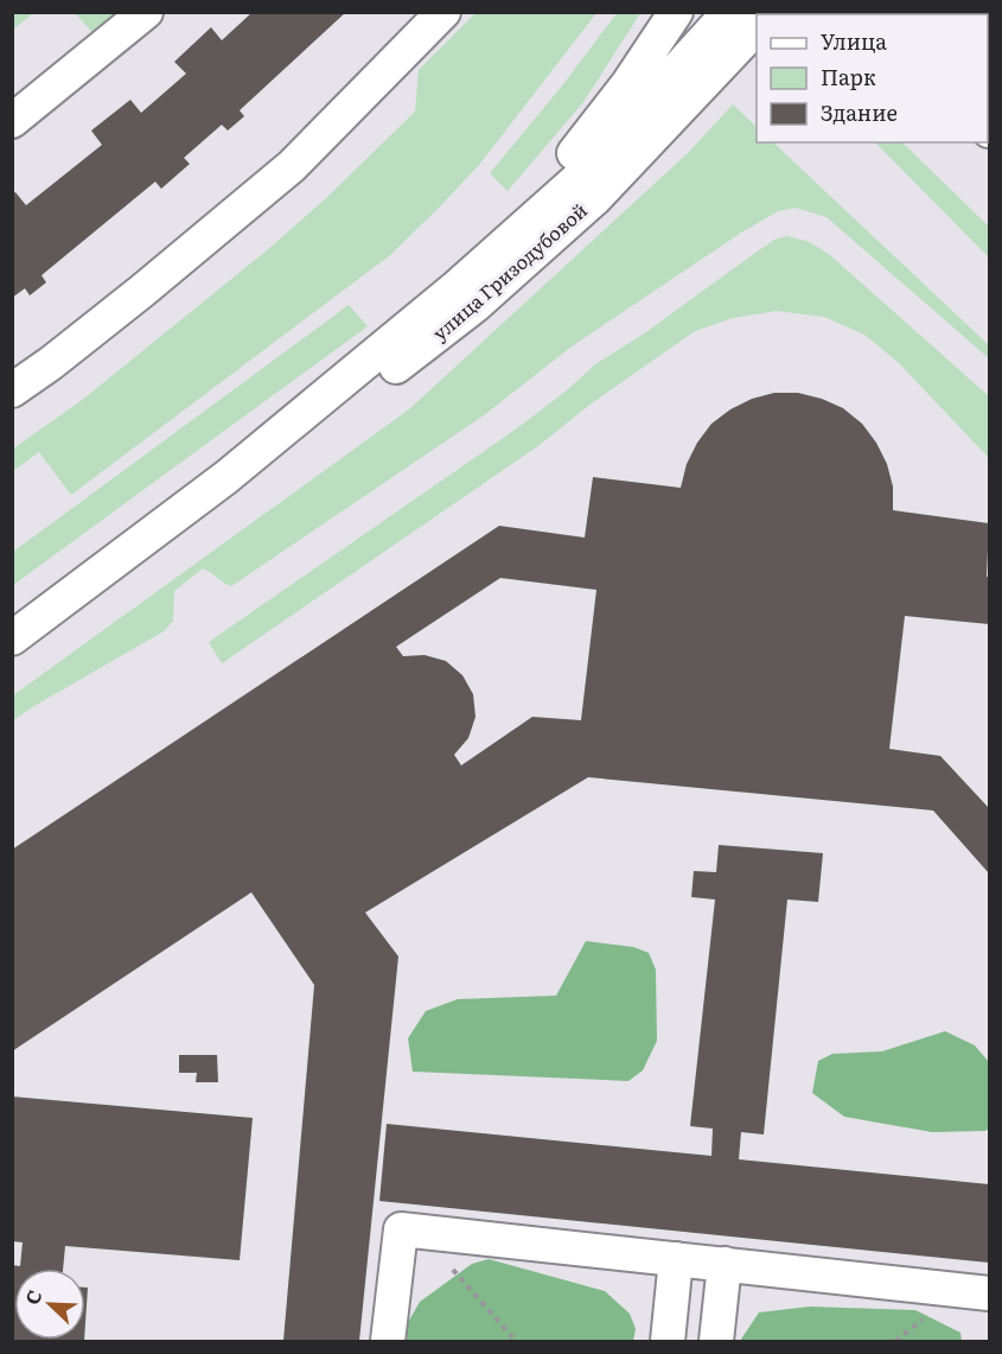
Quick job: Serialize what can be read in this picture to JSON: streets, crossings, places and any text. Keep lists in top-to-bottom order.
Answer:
{
  "streets": {
    "street": ["улица Гризодубовой"]
  },
  "legend": ["Улица", "Парк", "Здание"],
  "north": "top left"
}
